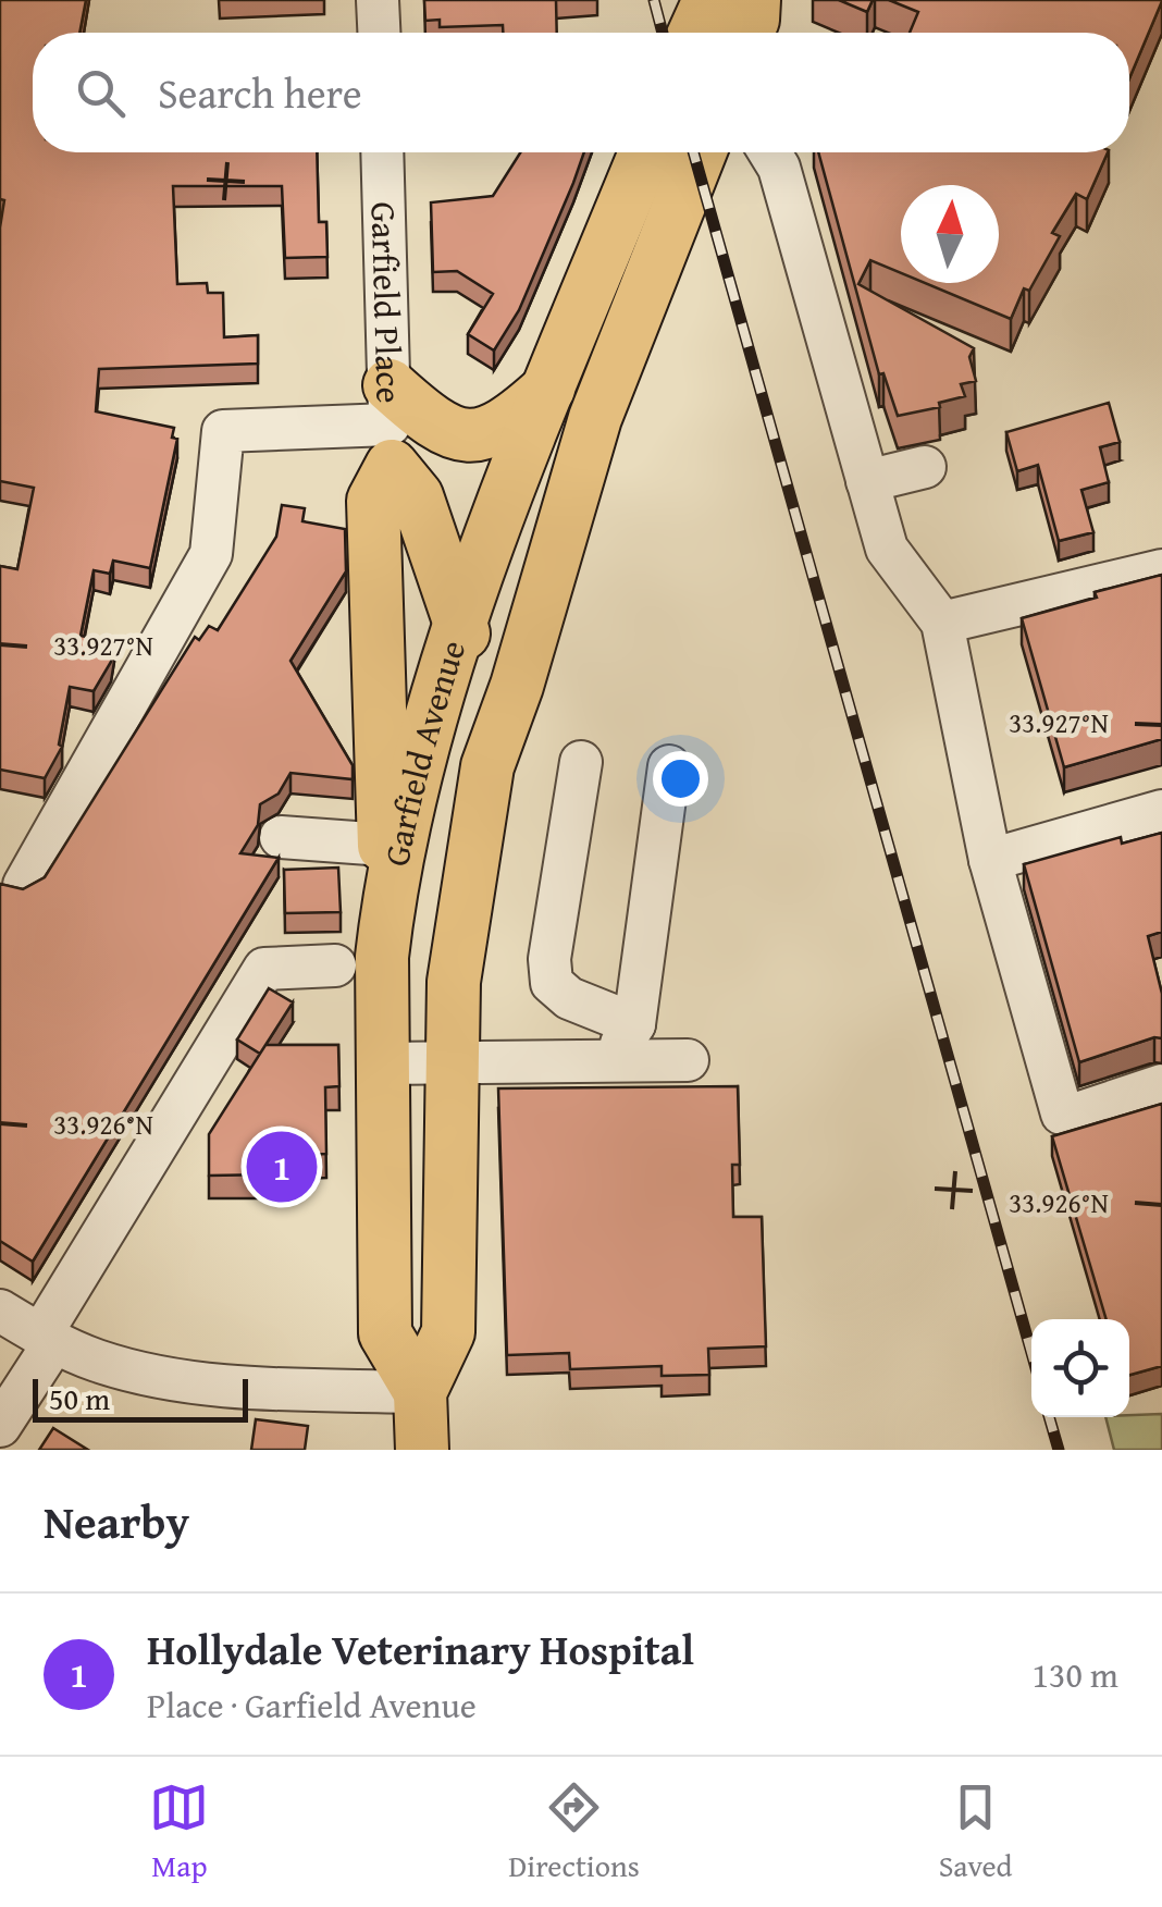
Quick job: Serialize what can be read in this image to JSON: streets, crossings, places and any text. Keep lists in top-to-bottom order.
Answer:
{
  "streets": {
    "main road": ["Garfield Avenue"],
    "street": ["Garfield Place"]
  },
  "scale_bar": "50 m",
  "north": "top",
  "page": {
    "search": "Search here",
    "pins": "1",
    "scale": "50 m",
    "heading": "Nearby",
    "list": [
      {
        "mark": "1",
        "name": "Hollydale Veterinary Hospital",
        "note": "Place · Garfield Avenue",
        "value": "130 m"
      }
    ],
    "nav": ["Map", "Directions", "Saved"]
  },
  "coordinates": ["33.927°N", "33.926°N"]
}
